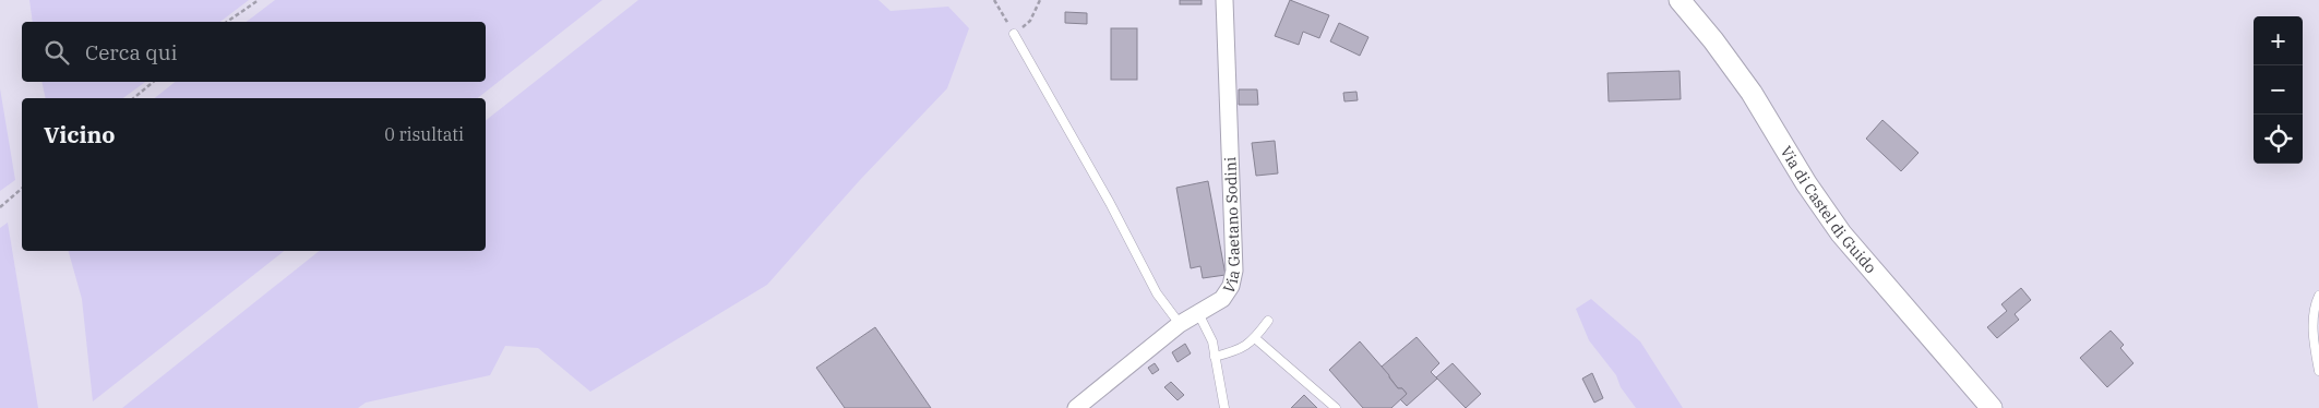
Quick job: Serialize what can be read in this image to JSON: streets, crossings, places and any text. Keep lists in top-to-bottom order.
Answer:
{
  "streets": {
    "street": ["Via di Castel di Guido", "Via Gaetano Sodini"]
  },
  "page": {
    "map_buttons": ["+", "−"],
    "search": "Cerca qui",
    "heading": ["Vicino", "0 risultati"]
  }
}
